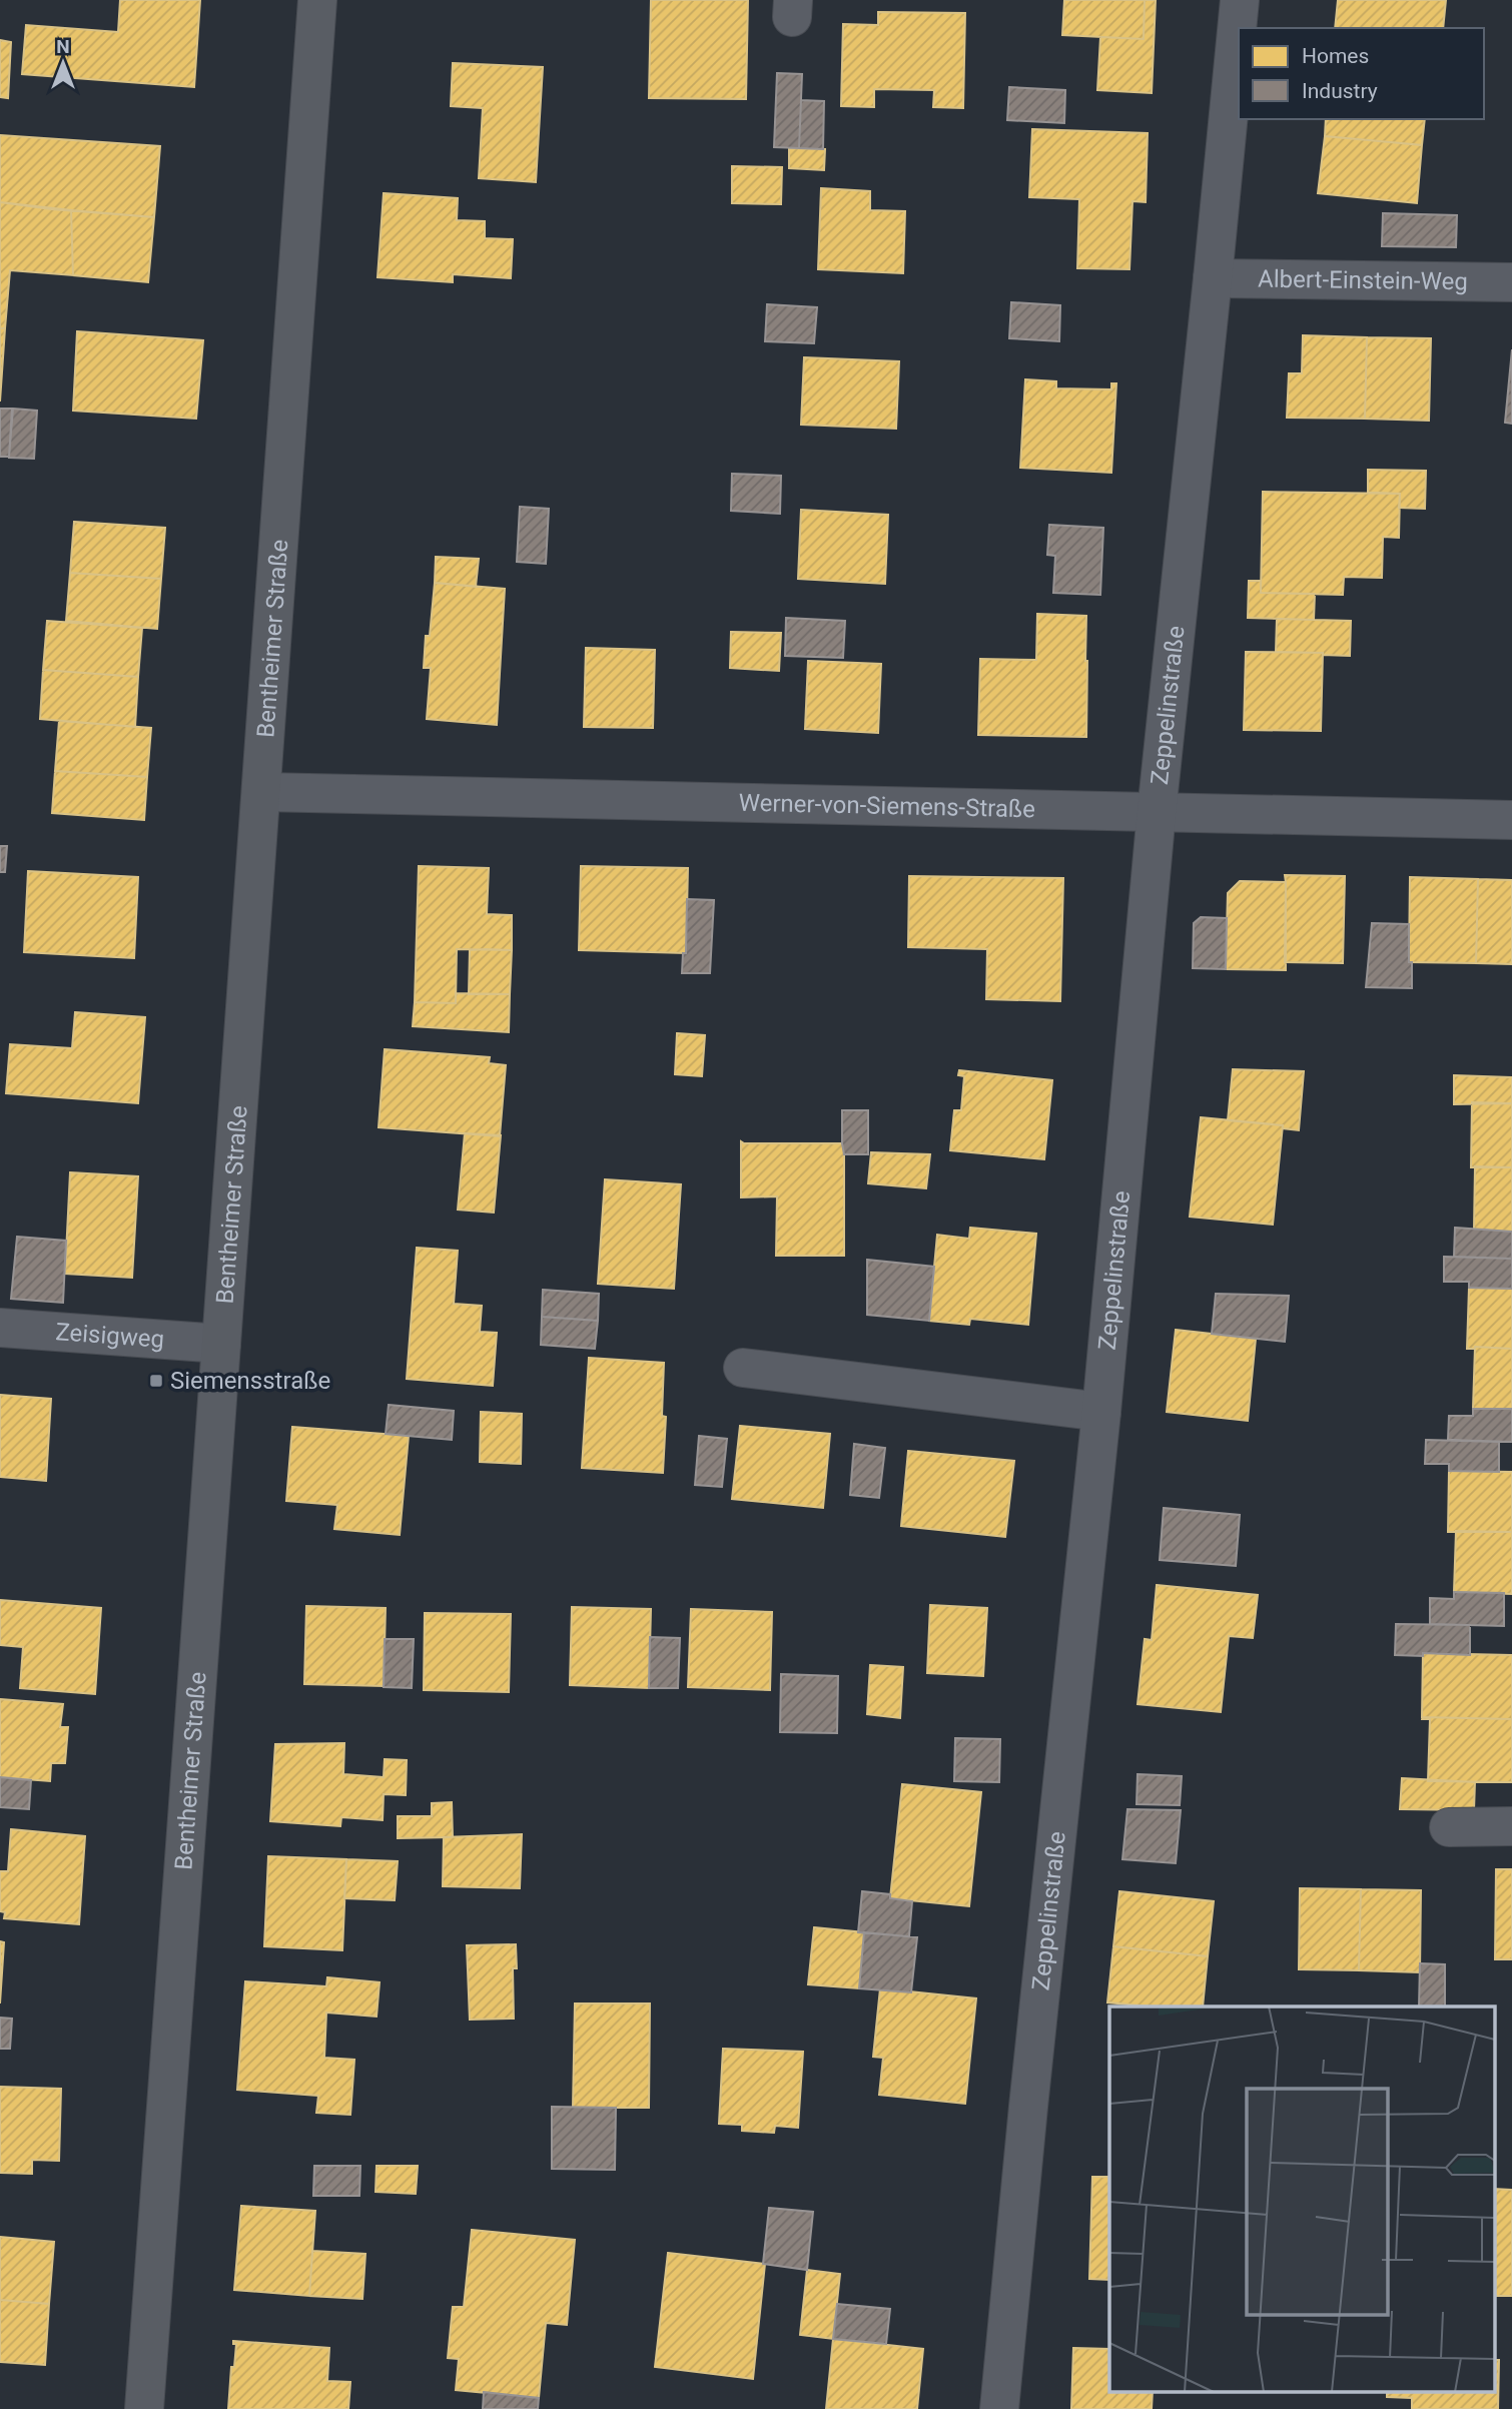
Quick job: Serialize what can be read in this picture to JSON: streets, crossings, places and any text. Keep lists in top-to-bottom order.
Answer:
{
  "streets": {
    "main road": ["Bentheimer Straße"],
    "street": [
      "Albert-Einstein-Weg",
      "Zeppelinstraße",
      "Werner-von-Siemens-Straße",
      "Zeisigweg"
    ]
  },
  "crossings": [
    ["Albert-Einstein-Weg", "Zeppelinstraße"],
    ["Bentheimer Straße", "Werner-von-Siemens-Straße"],
    ["Bentheimer Straße", "Zeisigweg"],
    ["Zeppelinstraße", "Werner-von-Siemens-Straße"]
  ],
  "places": {
    "transit": ["Siemensstraße"]
  },
  "legend": ["Homes", "Industry"],
  "north": "top"
}
